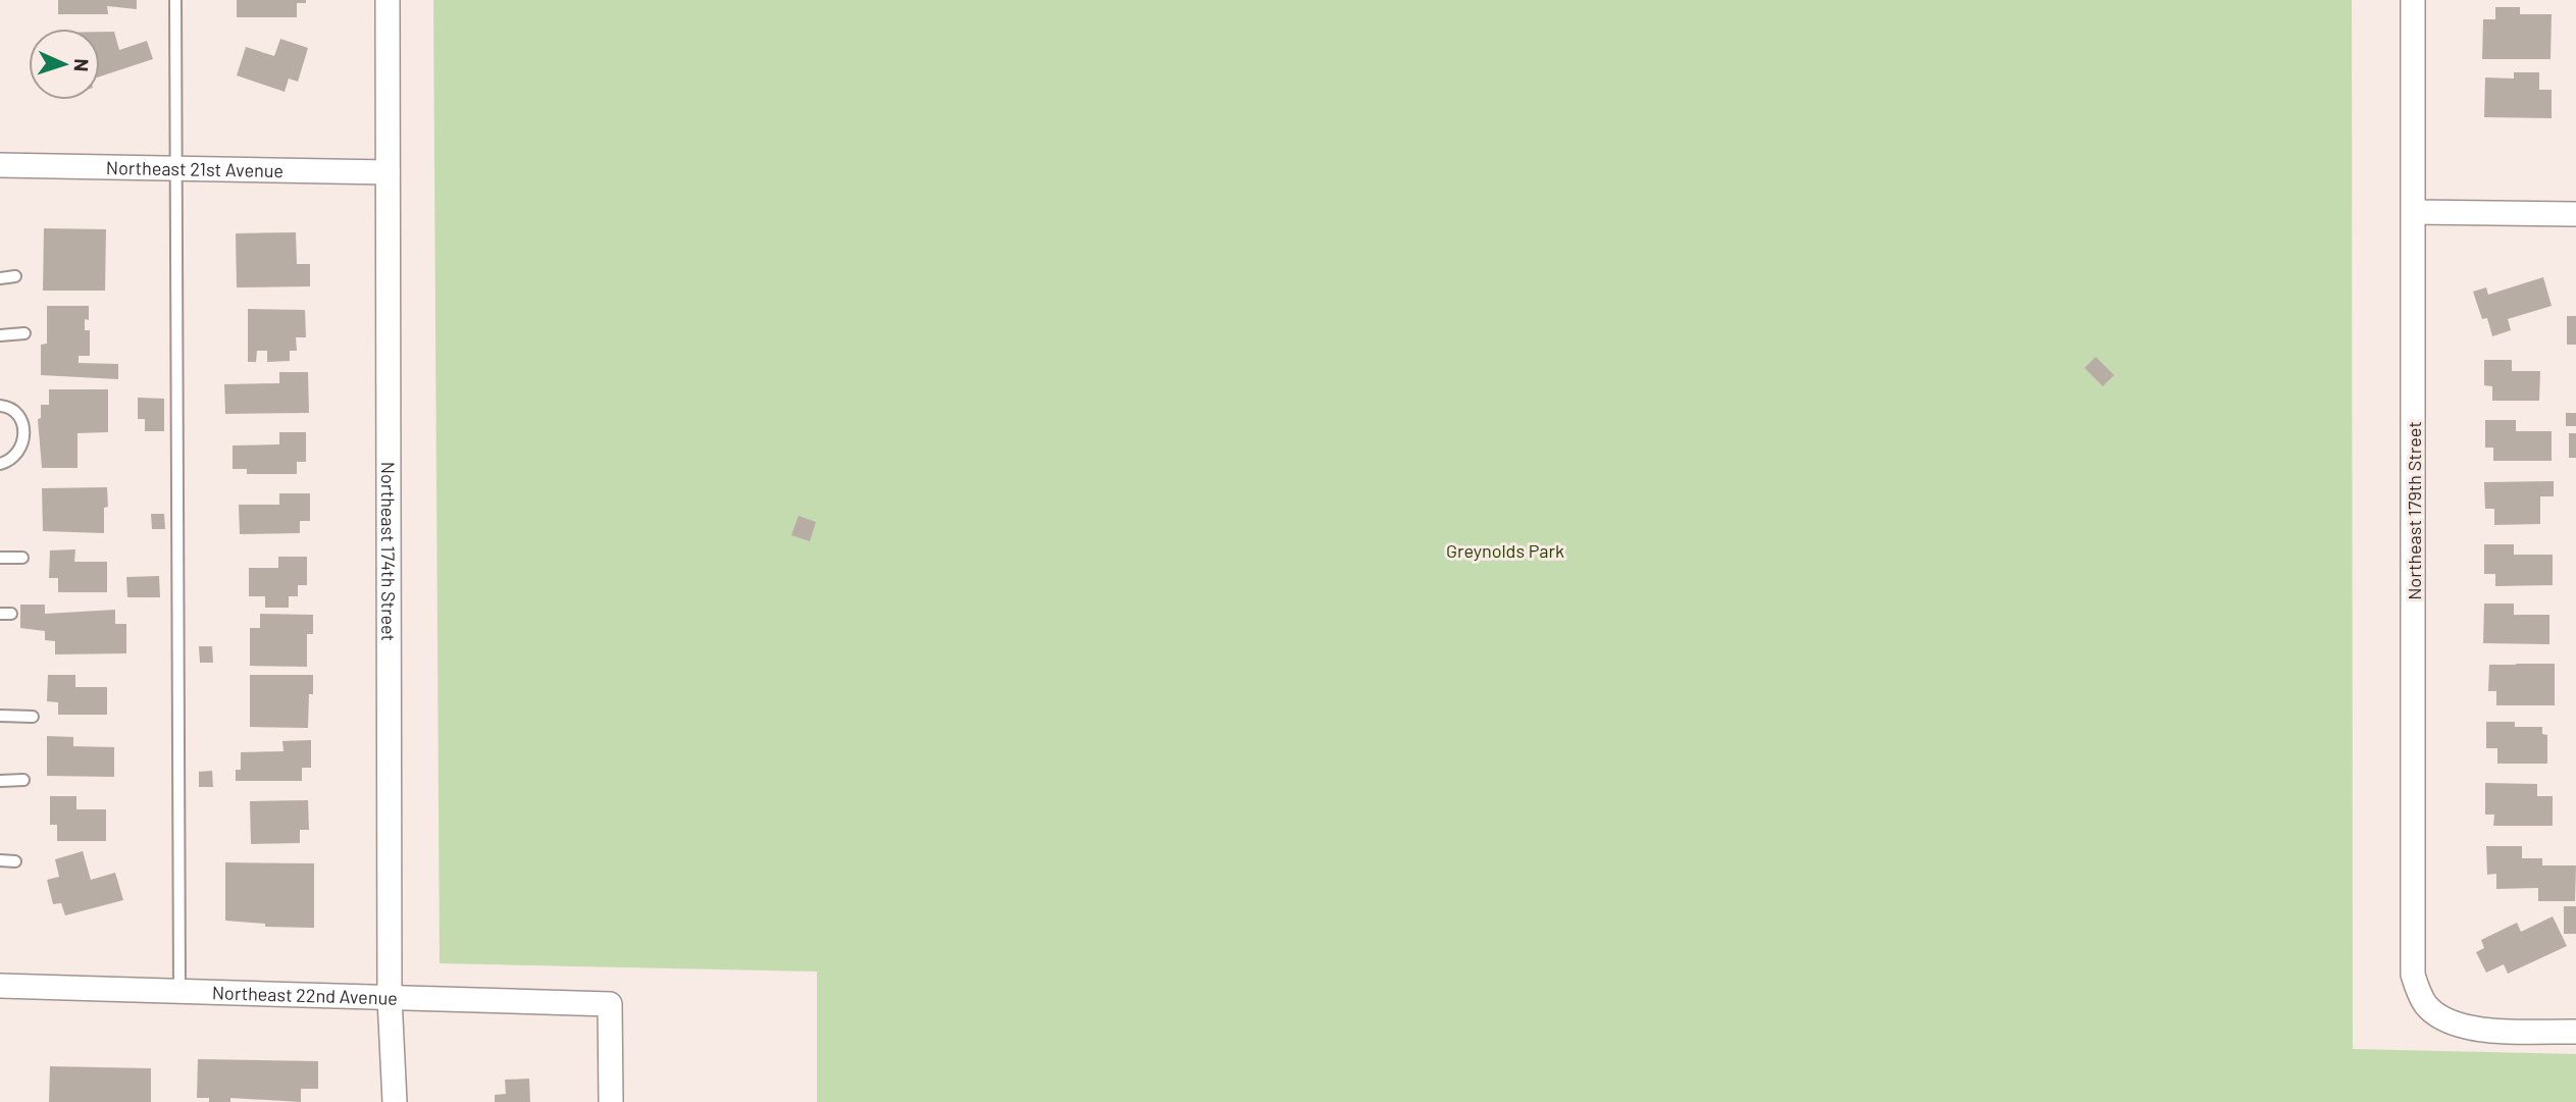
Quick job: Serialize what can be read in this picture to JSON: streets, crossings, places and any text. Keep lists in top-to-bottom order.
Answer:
{
  "streets": {
    "street": [
      "Northeast 21st Avenue",
      "Northeast 179th Street",
      "Northeast 174th Street",
      "Northeast 22nd Avenue"
    ]
  },
  "crossings": [
    ["Northeast 21st Avenue", "Northeast 174th Street"],
    ["Northeast 174th Street", "Northeast 22nd Avenue"]
  ],
  "parks": ["Greynolds Park"],
  "north": "right"
}
